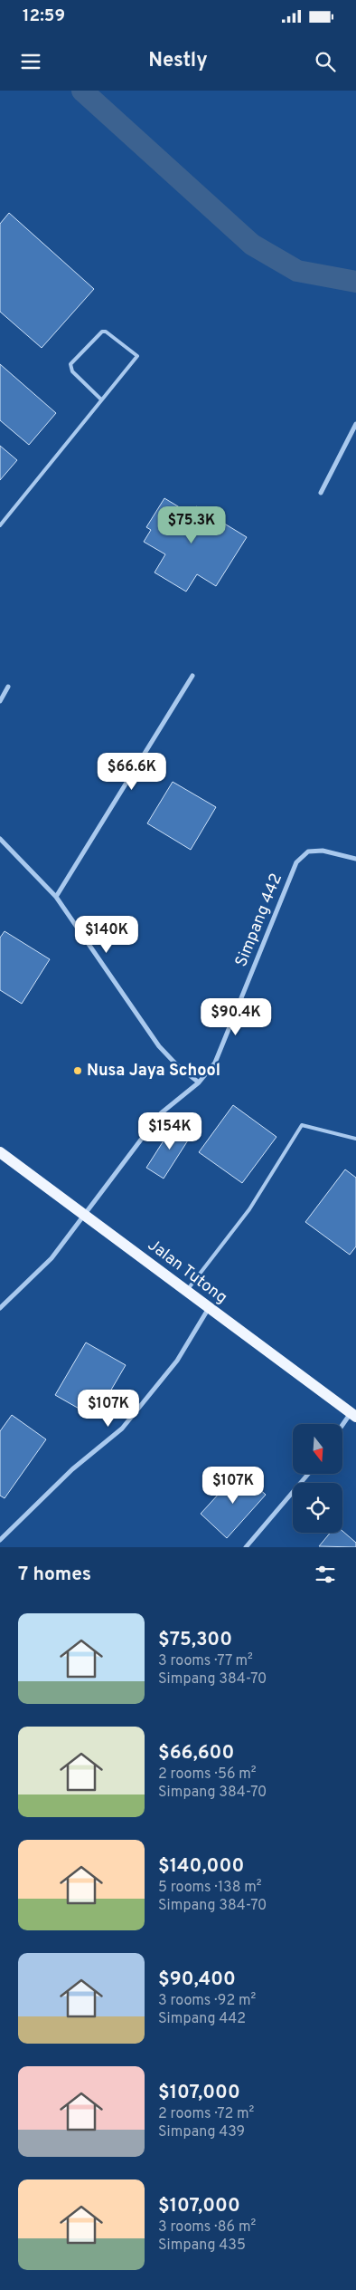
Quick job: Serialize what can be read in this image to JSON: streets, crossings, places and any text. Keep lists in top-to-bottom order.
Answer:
{
  "streets": {
    "main road": ["Jalan Tutong"],
    "street": ["Simpang 442"]
  },
  "crossings": [
    ["Simpang 442", "Jalan Tutong"]
  ],
  "places": ["Nusa Jaya School"],
  "north": "bottom",
  "page": {
    "status": "12:59",
    "header": "Nestly",
    "price": [
      "$75.3K",
      "$66.6K",
      "$140K",
      "$90.4K",
      "$154K",
      "$107K",
      "$107K"
    ],
    "heading": "7 homes",
    "list": [
      {
        "name": "$75,300",
        "note": "3 rooms · 77 m² · Simpang 384-70"
      },
      {
        "name": "$66,600",
        "note": "2 rooms · 56 m² · Simpang 384-70"
      },
      {
        "name": "$140,000",
        "note": "5 rooms · 138 m² · Simpang 384-70"
      },
      {
        "name": "$90,400",
        "note": "3 rooms · 92 m² · Simpang 442"
      },
      {
        "name": "$107,000",
        "note": "2 rooms · 72 m² · Simpang 439"
      },
      {
        "name": "$107,000",
        "note": "3 rooms · 86 m² · Simpang 435"
      }
    ]
  }
}
